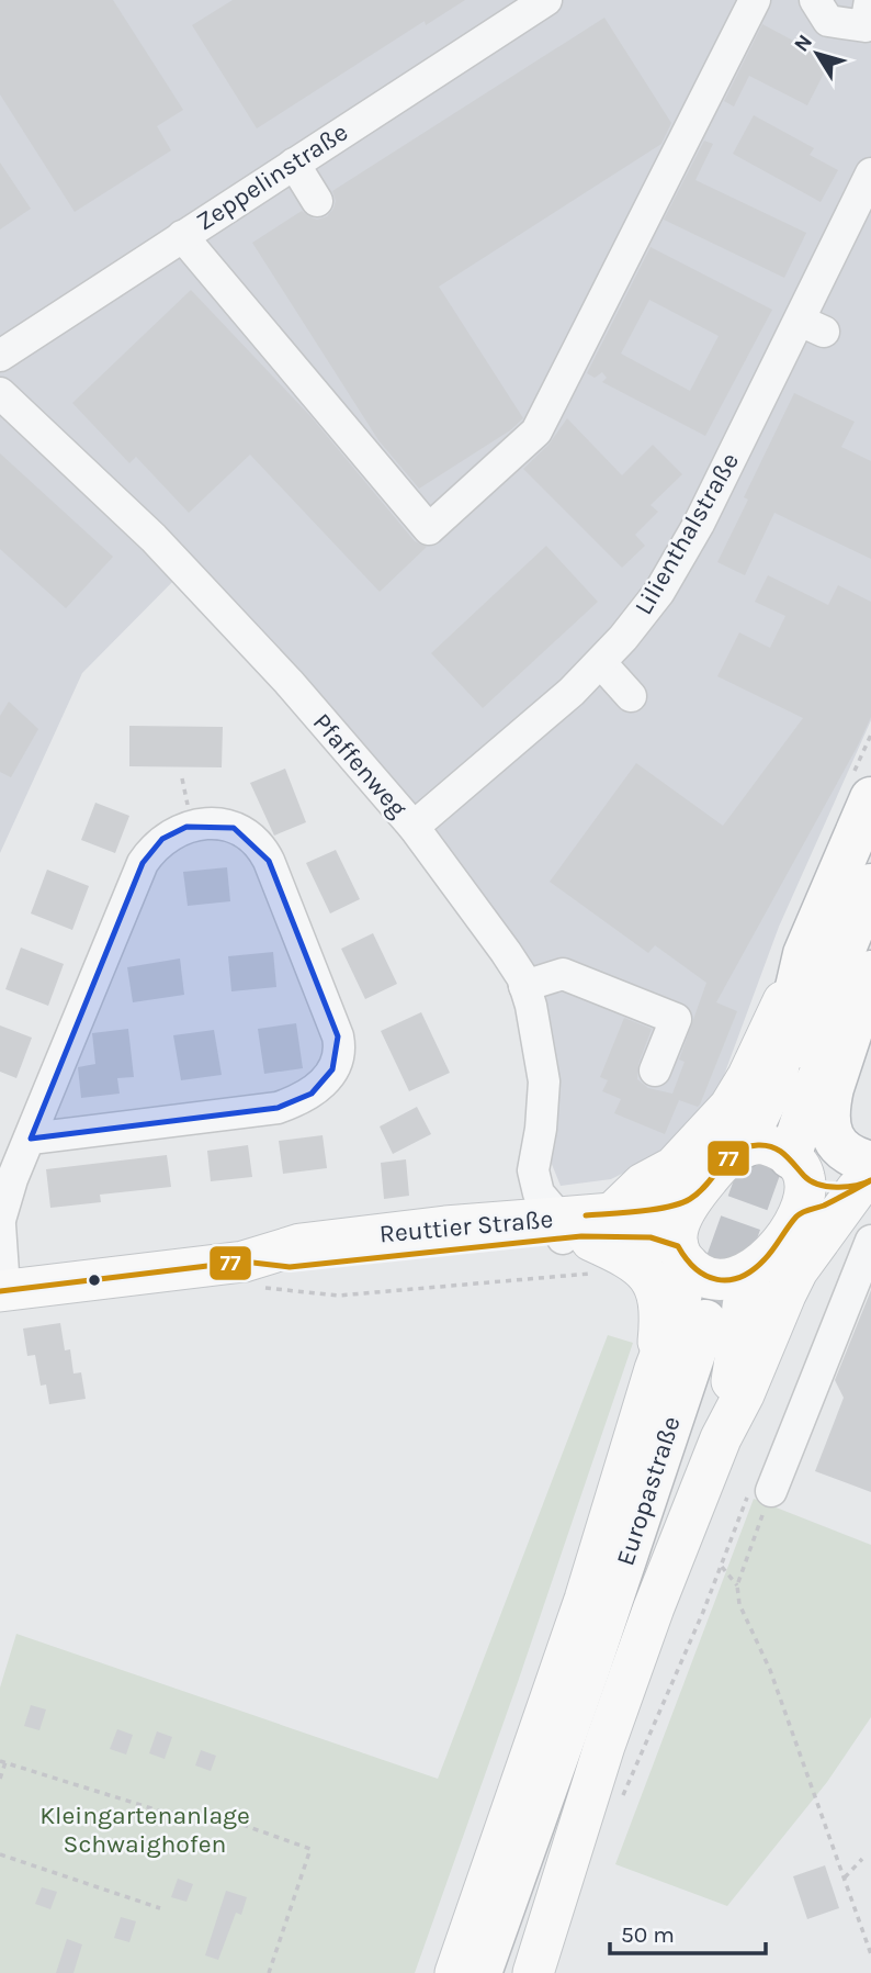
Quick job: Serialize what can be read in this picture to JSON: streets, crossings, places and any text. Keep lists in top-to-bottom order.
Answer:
{
  "streets": {
    "highway": ["Europastraße"],
    "main road": ["Reuttier Straße"],
    "street": ["Zeppelinstraße", "Lilienthalstraße", "Pfaffenweg"]
  },
  "crossings": [
    ["Lilienthalstraße", "Pfaffenweg"],
    ["Pfaffenweg", "Reuttier Straße"]
  ],
  "parks": ["Kleingartenanlage Schwaighofen"],
  "lines": ["transit line 77"],
  "scale_bar": "50 m",
  "north": "top left"
}
